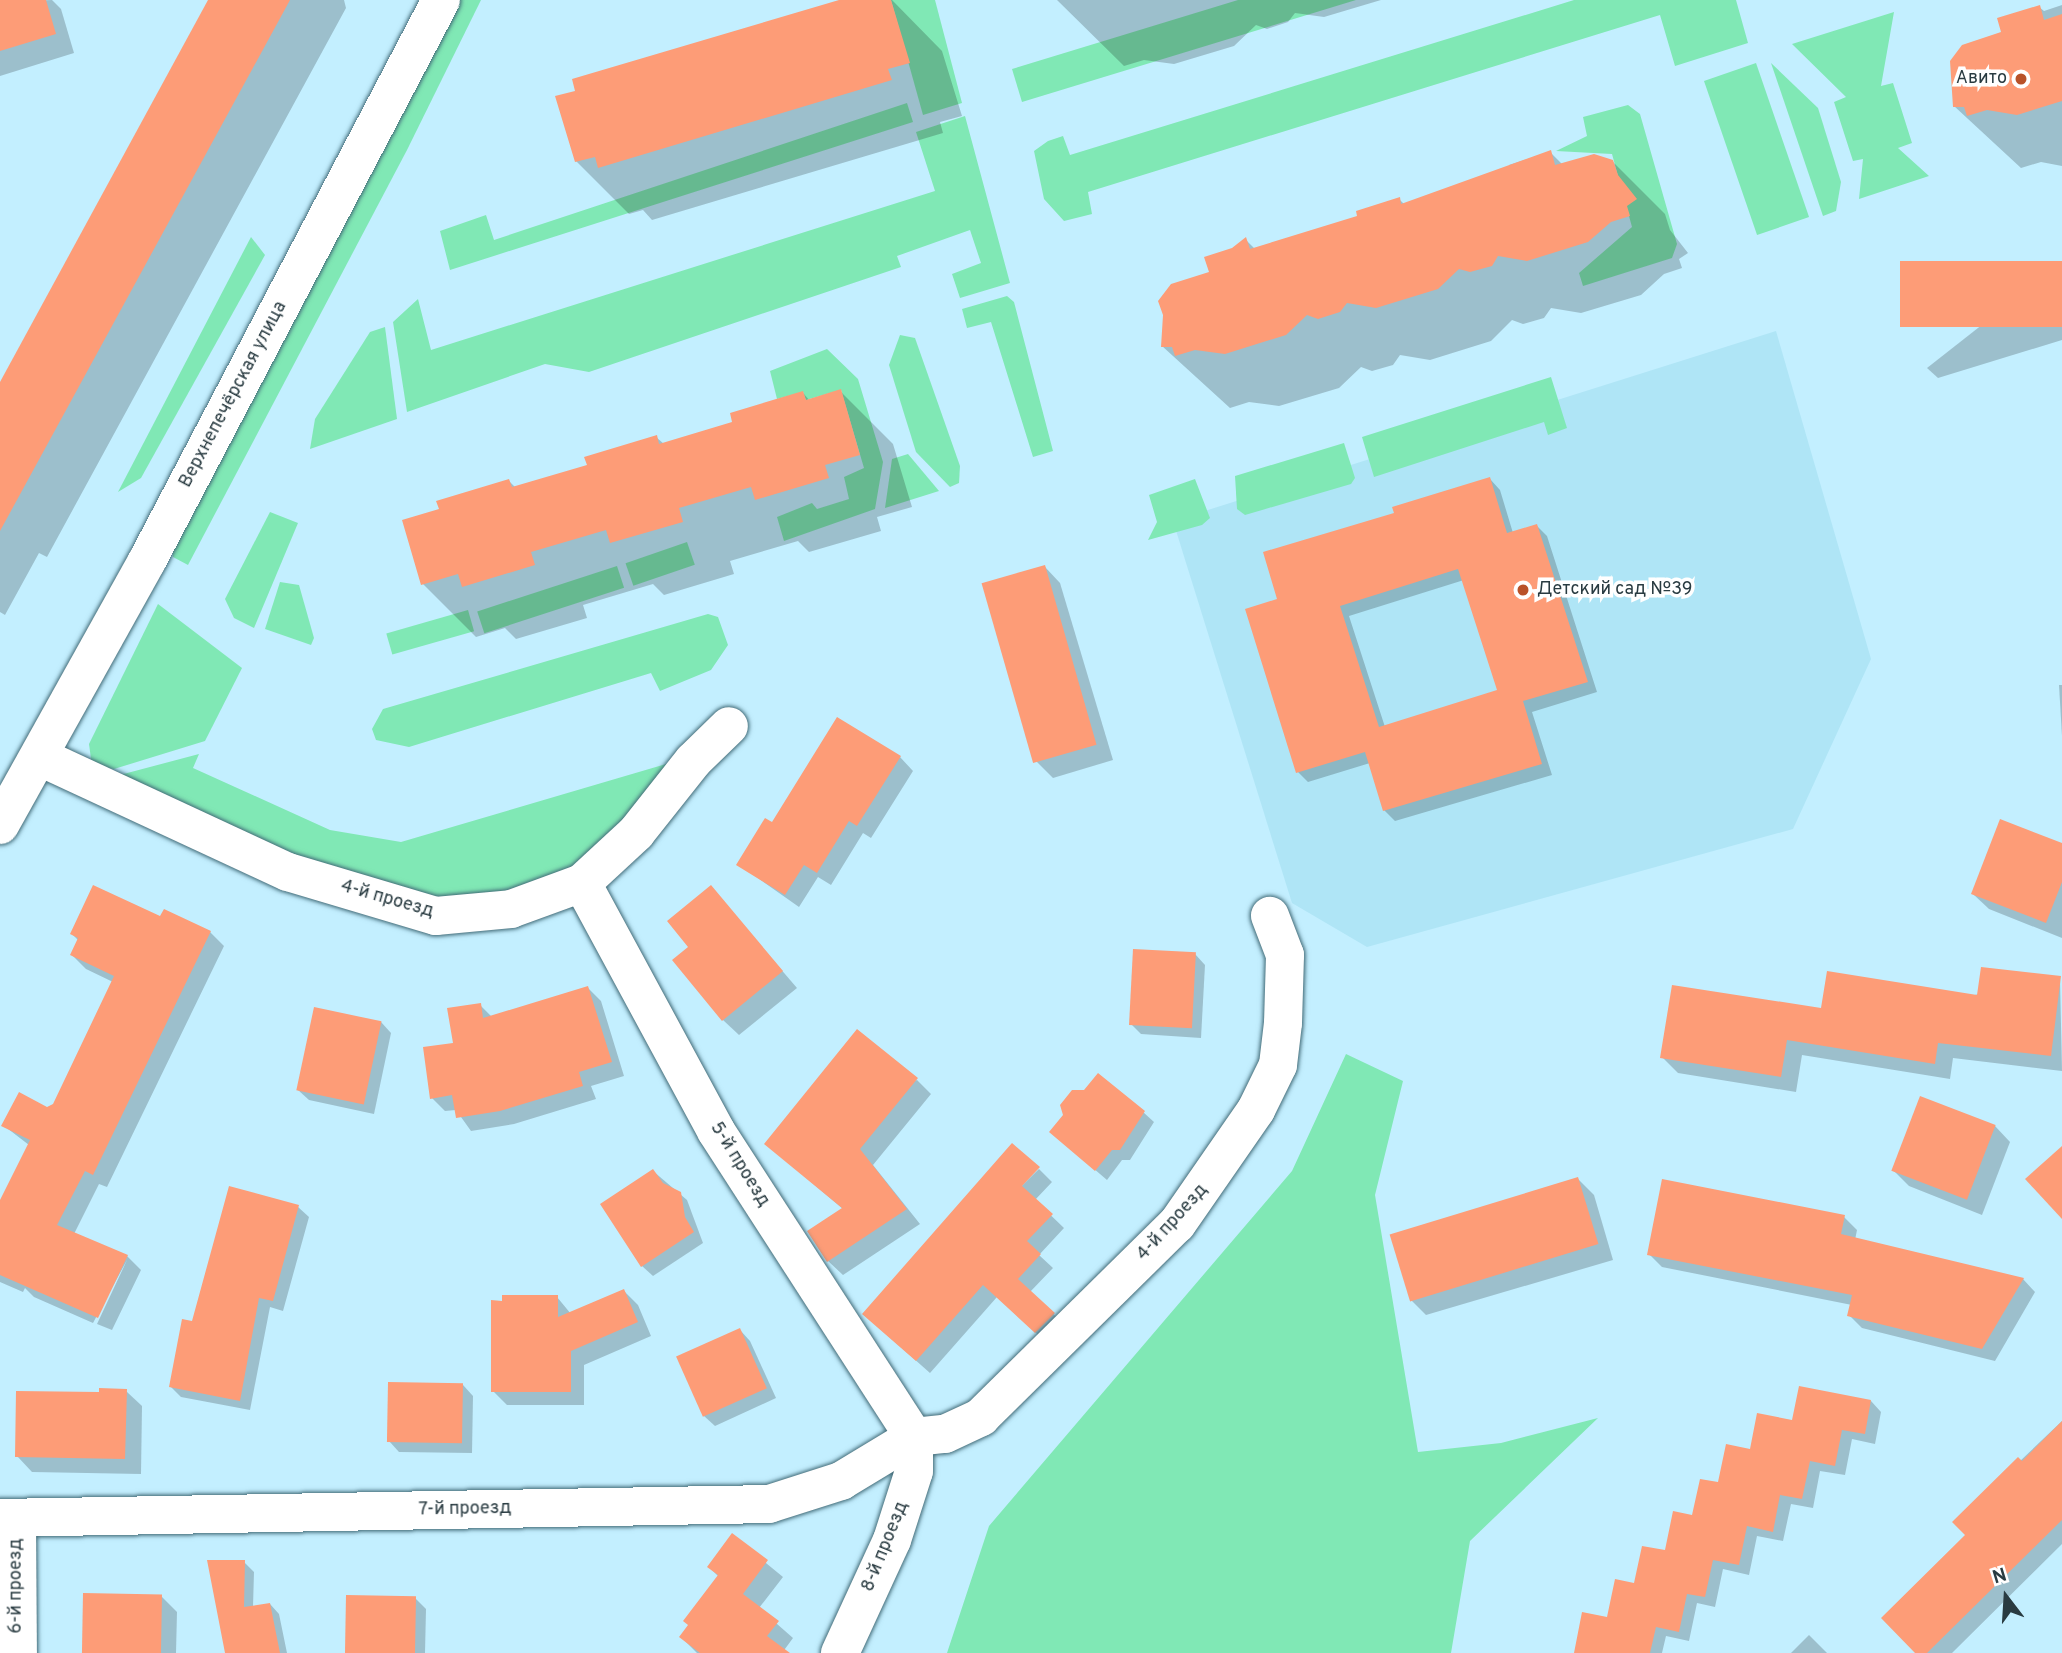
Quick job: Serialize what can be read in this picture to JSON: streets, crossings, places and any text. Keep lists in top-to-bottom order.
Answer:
{
  "streets": {
    "street": [
      "Верхнепечёрская улица",
      "4-й проезд",
      "5-й проезд",
      "7-й проезд",
      "8-й проезд",
      "6-й проезд"
    ]
  },
  "crossings": [
    ["Верхнепечёрская улица", "4-й проезд"],
    ["4-й проезд", "5-й проезд"],
    ["4-й проезд", "7-й проезд"],
    ["4-й проезд", "8-й проезд"],
    ["5-й проезд", "7-й проезд"],
    ["5-й проезд", "8-й проезд"],
    ["7-й проезд", "8-й проезд"],
    ["7-й проезд", "6-й проезд"]
  ],
  "places": ["Авито", "Детский сад №39"],
  "north": "top"
}
